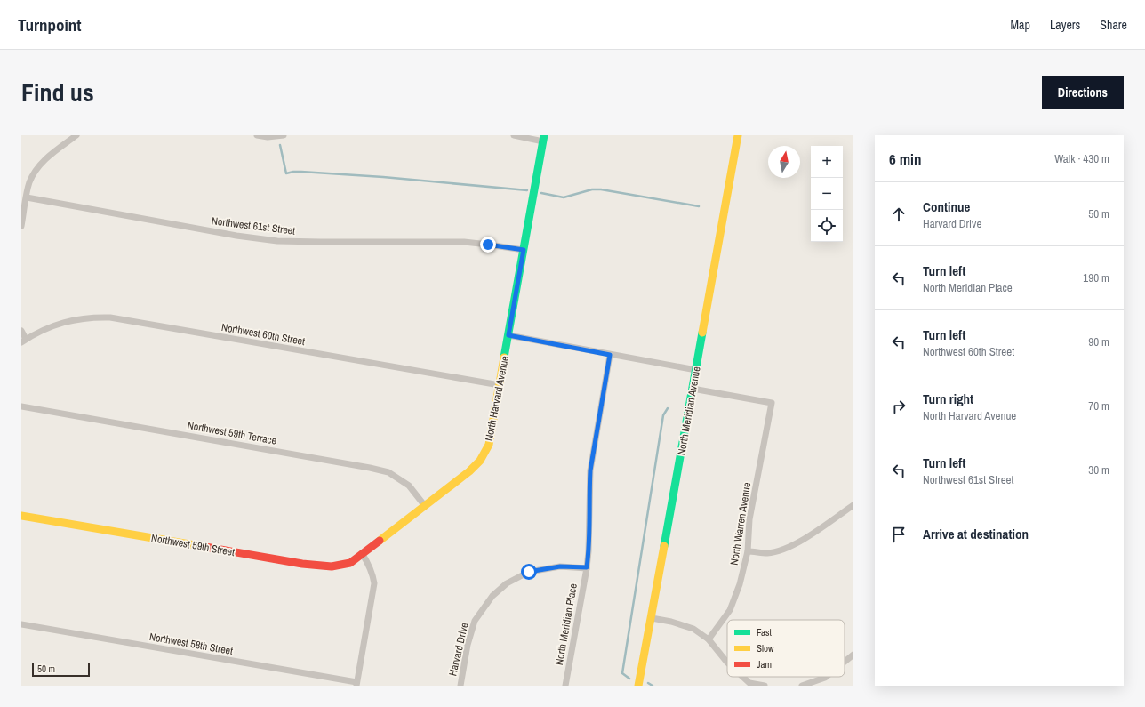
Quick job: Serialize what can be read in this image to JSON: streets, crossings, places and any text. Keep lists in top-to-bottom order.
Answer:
{
  "streets": {
    "street": [
      "Northwest 61st Street",
      "Northwest 60th Street",
      "North Harvard Avenue",
      "North Meridian Avenue",
      "Northwest 59th Terrace",
      "North Warren Avenue",
      "Northwest 59th Street",
      "North Meridian Place",
      "Northwest 58th Street",
      "Harvard Drive"
    ]
  },
  "crossings": [
    ["Northwest 61st Street", "North Harvard Avenue"],
    ["Northwest 60th Street", "North Harvard Avenue"],
    ["North Harvard Avenue", "Northwest 59th Terrace"],
    ["North Harvard Avenue", "Northwest 59th Street"],
    ["North Meridian Avenue", "North Warren Avenue"],
    ["North Meridian Place", "Harvard Drive"]
  ],
  "legend": ["Fast", "Slow", "Jam"],
  "scale_bar": "50 m",
  "north": "top",
  "page": {
    "header": "Turnpoint",
    "nav": ["Map", "Layers", "Share"],
    "title": "Find us",
    "buttons": "Directions",
    "heading": ["6 min", "Walk · 430 m"],
    "map_buttons": ["+", "−"],
    "list": [
      ["Continue", "Harvard Drive", "50 m"],
      ["Turn left", "North Meridian Place", "190 m"],
      ["Turn left", "Northwest 60th Street", "90 m"],
      ["Turn right", "North Harvard Avenue", "70 m"],
      ["Turn left", "Northwest 61st Street", "30 m"],
      "Arrive at destination"
    ],
    "scale": "50 m"
  }
}
